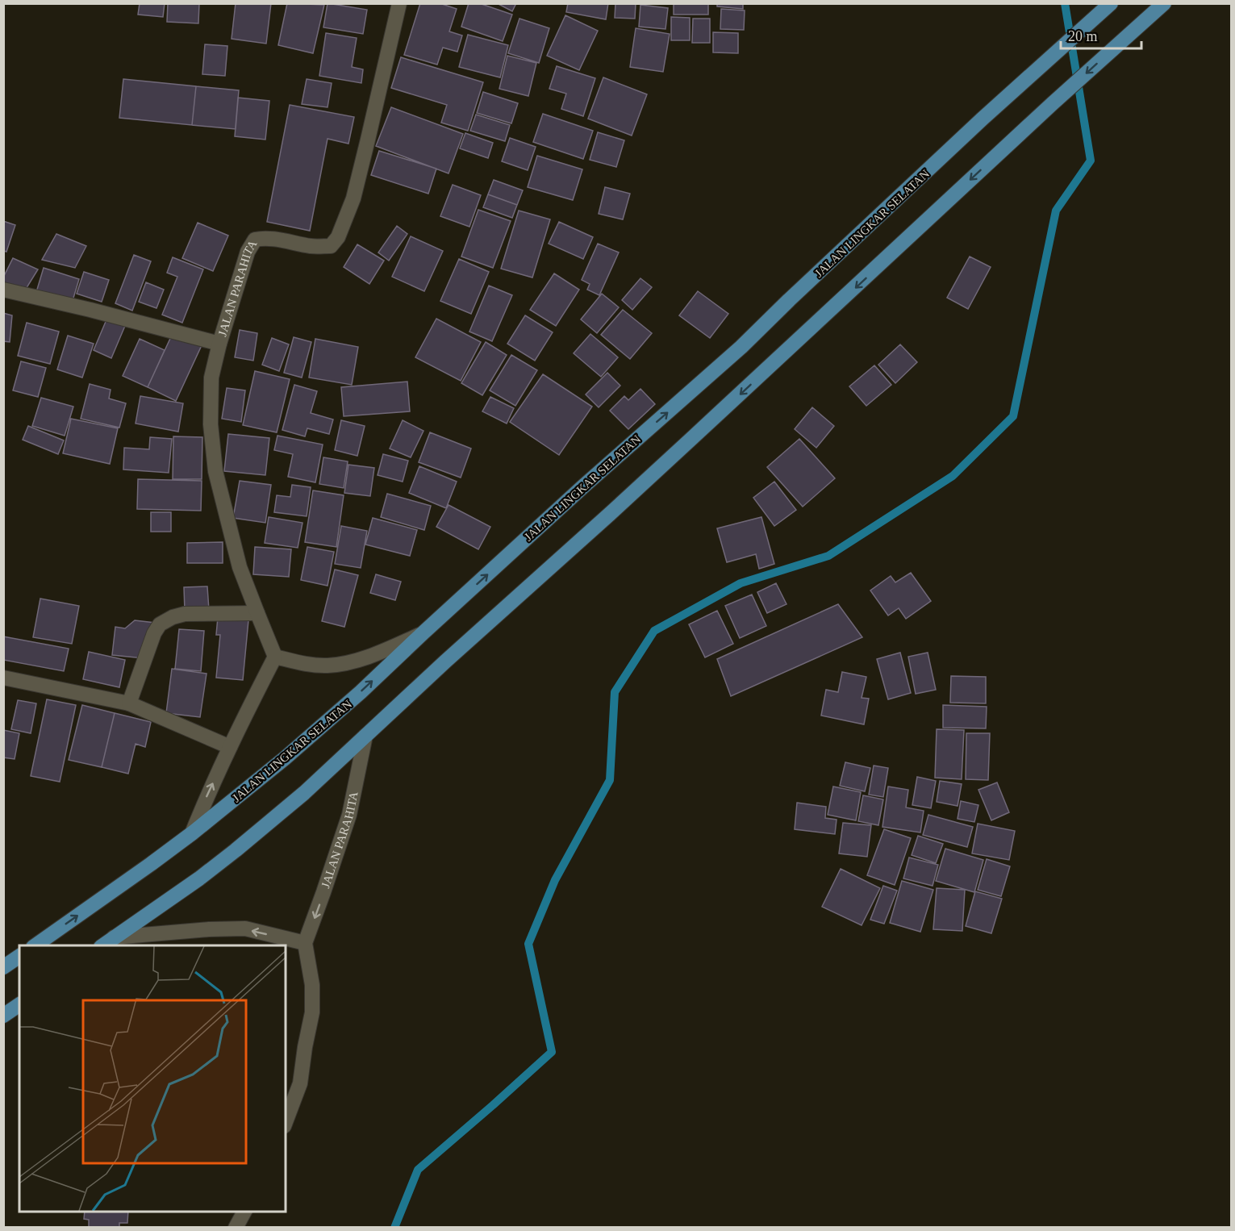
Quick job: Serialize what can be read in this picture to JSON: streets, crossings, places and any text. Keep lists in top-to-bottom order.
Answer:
{
  "streets": {
    "main road": ["JALAN LINGKAR SELATAN"],
    "street": ["JALAN PARAHITA"]
  },
  "scale_bar": "20 m"
}
